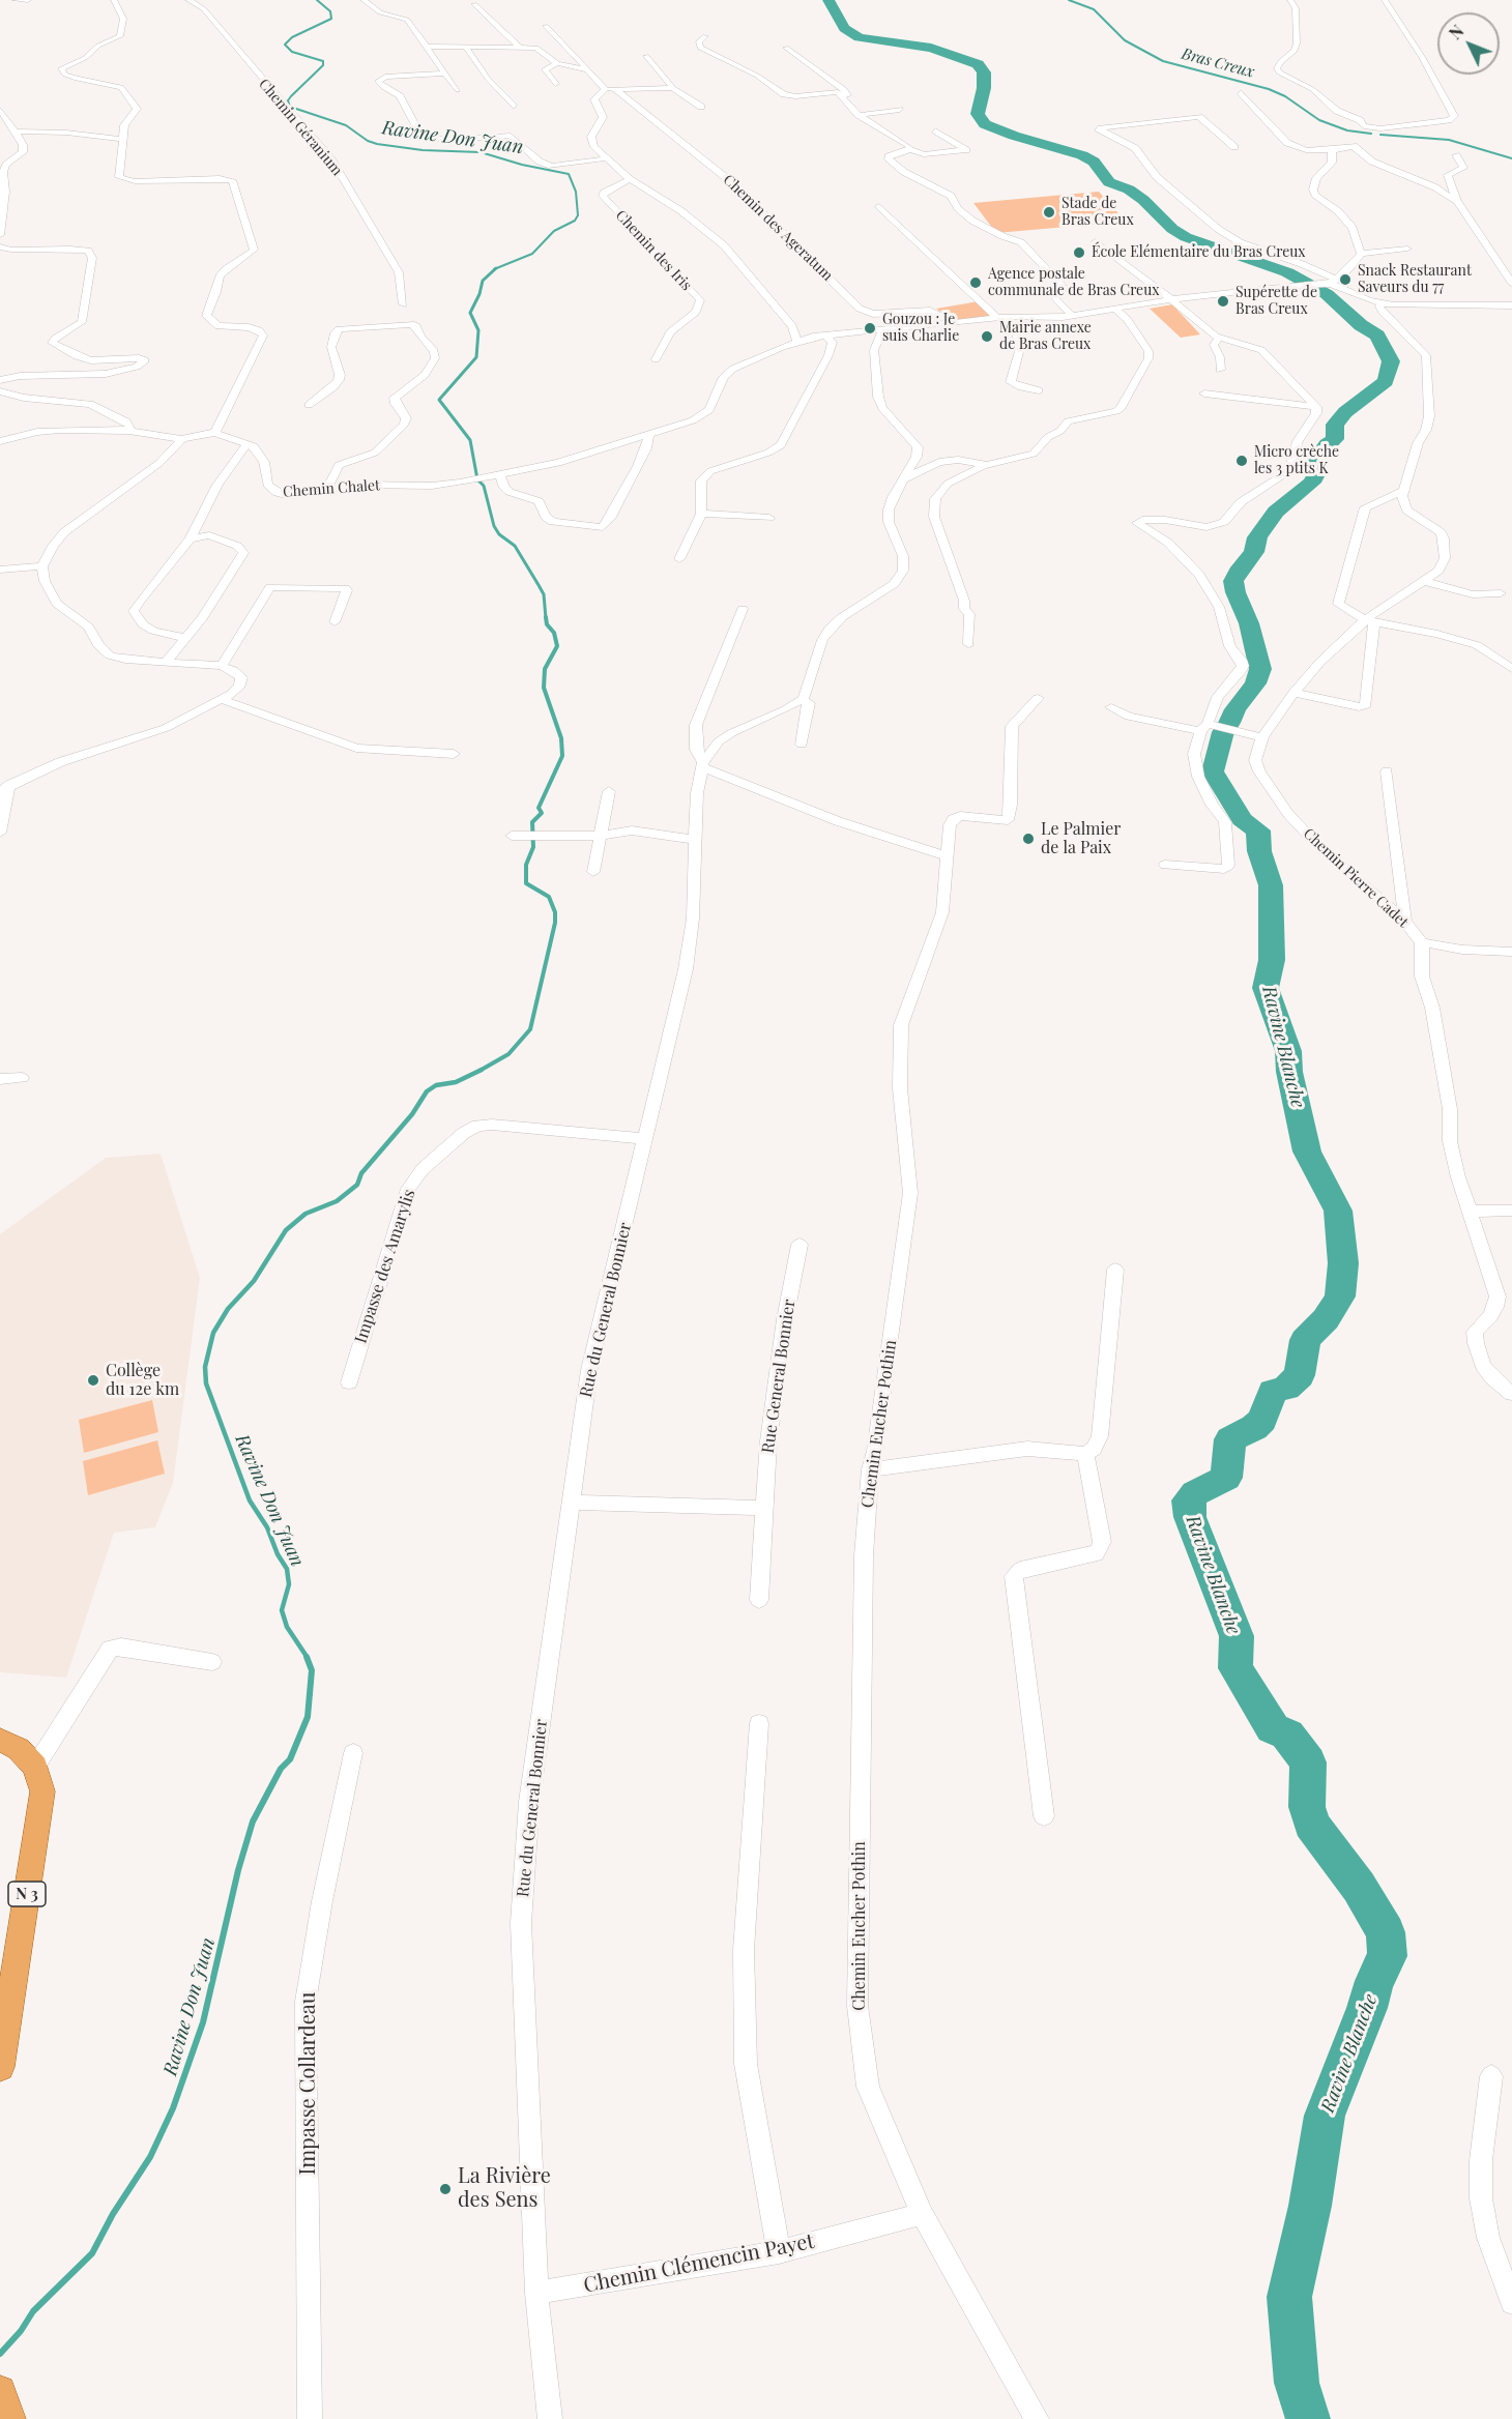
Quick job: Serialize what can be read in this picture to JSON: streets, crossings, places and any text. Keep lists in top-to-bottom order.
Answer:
{
  "streets": {
    "main road": ["N 3"],
    "street": [
      "Chemin Géranium",
      "Chemin des Ageratum",
      "Chemin des Iris",
      "Chemin Chalet",
      "Chemin Pierre Cadet",
      "Impasse des Amarylis",
      "Rue du General Bonnier",
      "Rue General Bonnier",
      "Chemin Eucher Pothin",
      "Impasse Collardeau",
      "Chemin Clémencin Payet"
    ]
  },
  "crossings": [
    ["Chemin des Ageratum", "Chemin Chalet"],
    ["Impasse des Amarylis", "Rue du General Bonnier"],
    ["Rue du General Bonnier", "Chemin Clémencin Payet"],
    ["Chemin Eucher Pothin", "Chemin Clémencin Payet"]
  ],
  "water": ["Bras Creux", "Ravine Don Juan", "Ravine Blanche"],
  "places": [
    "Stade de Bras Creux",
    "École Elémentaire du Bras Creux",
    "Snack Restaurant Saveurs du 77",
    "Agence postale communale de Bras Creux",
    "Supérette de Bras Creux",
    "Gouzou : Je suis Charlie",
    "Mairie annexe de Bras Creux",
    "Micro crèche les 3 ptits K",
    "Le Palmier de la Paix",
    "Collège du 12e km",
    "La Rivière des Sens"
  ],
  "north": "top left"
}
